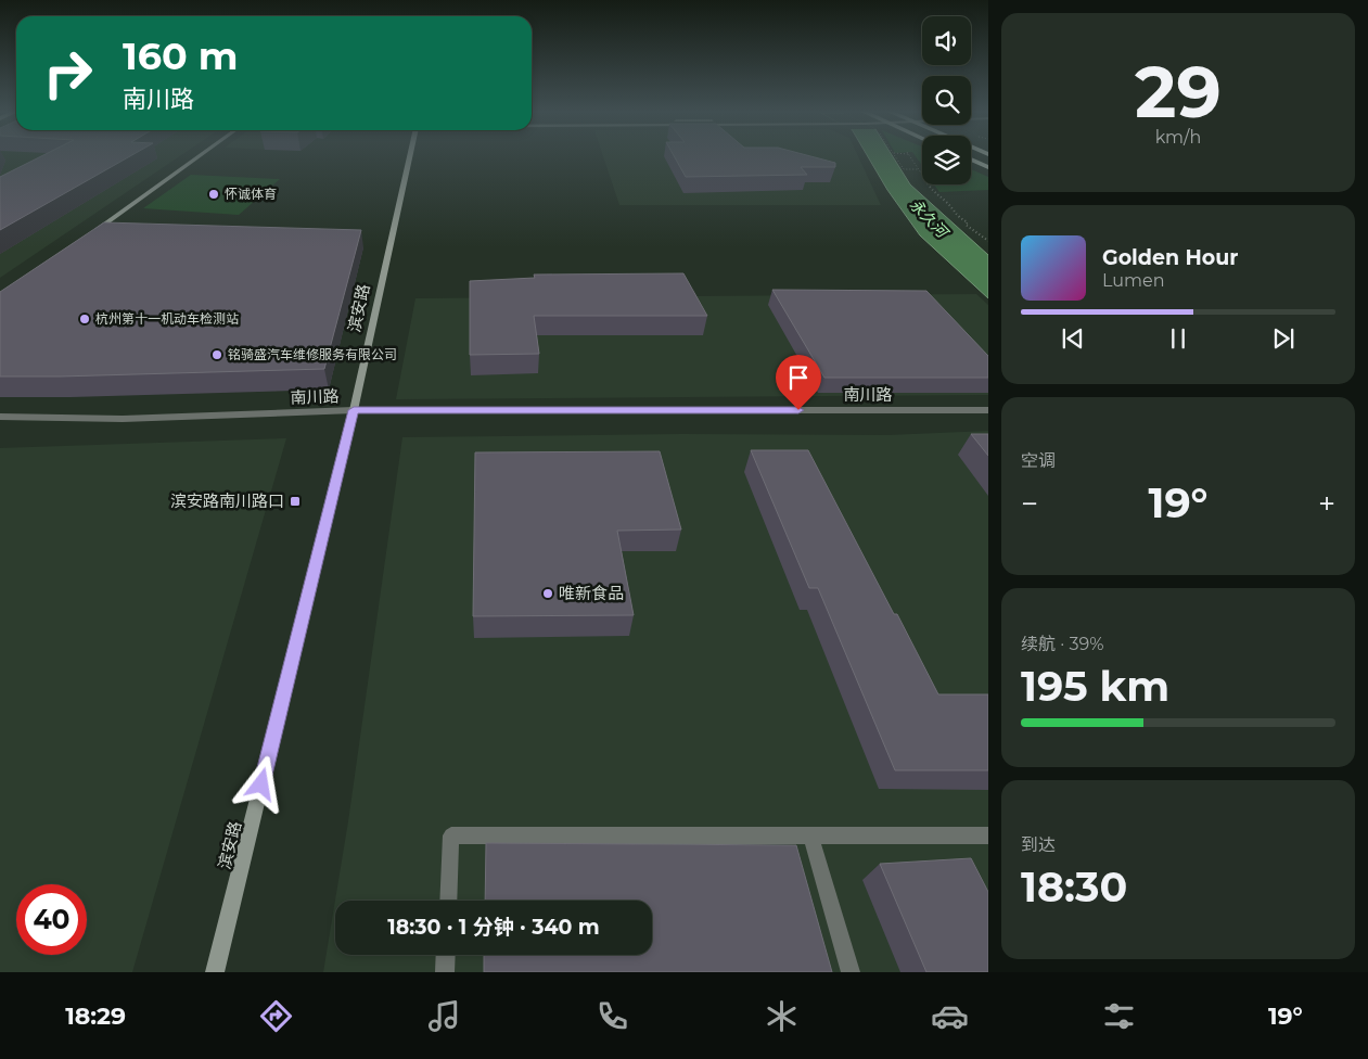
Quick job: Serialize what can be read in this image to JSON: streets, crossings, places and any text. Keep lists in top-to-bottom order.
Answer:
{
  "streets": {
    "main road": ["滨安路"],
    "street": ["南川路"]
  },
  "crossings": [
    ["滨安路", "南川路"]
  ],
  "water": ["永久河"],
  "places": {
    "other": [
      "怀诚体育",
      "杭州第十一机动车检测站",
      "铭骑盛汽车维修服务有限公司",
      "唯新食品"
    ],
    "transit": ["滨安路南川路口"]
  },
  "page": {
    "tile": [
      ["29", "km/h"],
      "空调",
      ["续航 · 39%", "195 km"],
      ["到达", "18:30"]
    ],
    "turn": ["160 m", "南川路"],
    "song": ["Golden Hour", "Lumen"],
    "heat": ["−", "19°", "+"],
    "limit": "40",
    "trip": "18:30 · 1 分钟 · 340 m",
    "tabs": ["18:29", "19°"]
  }
}
